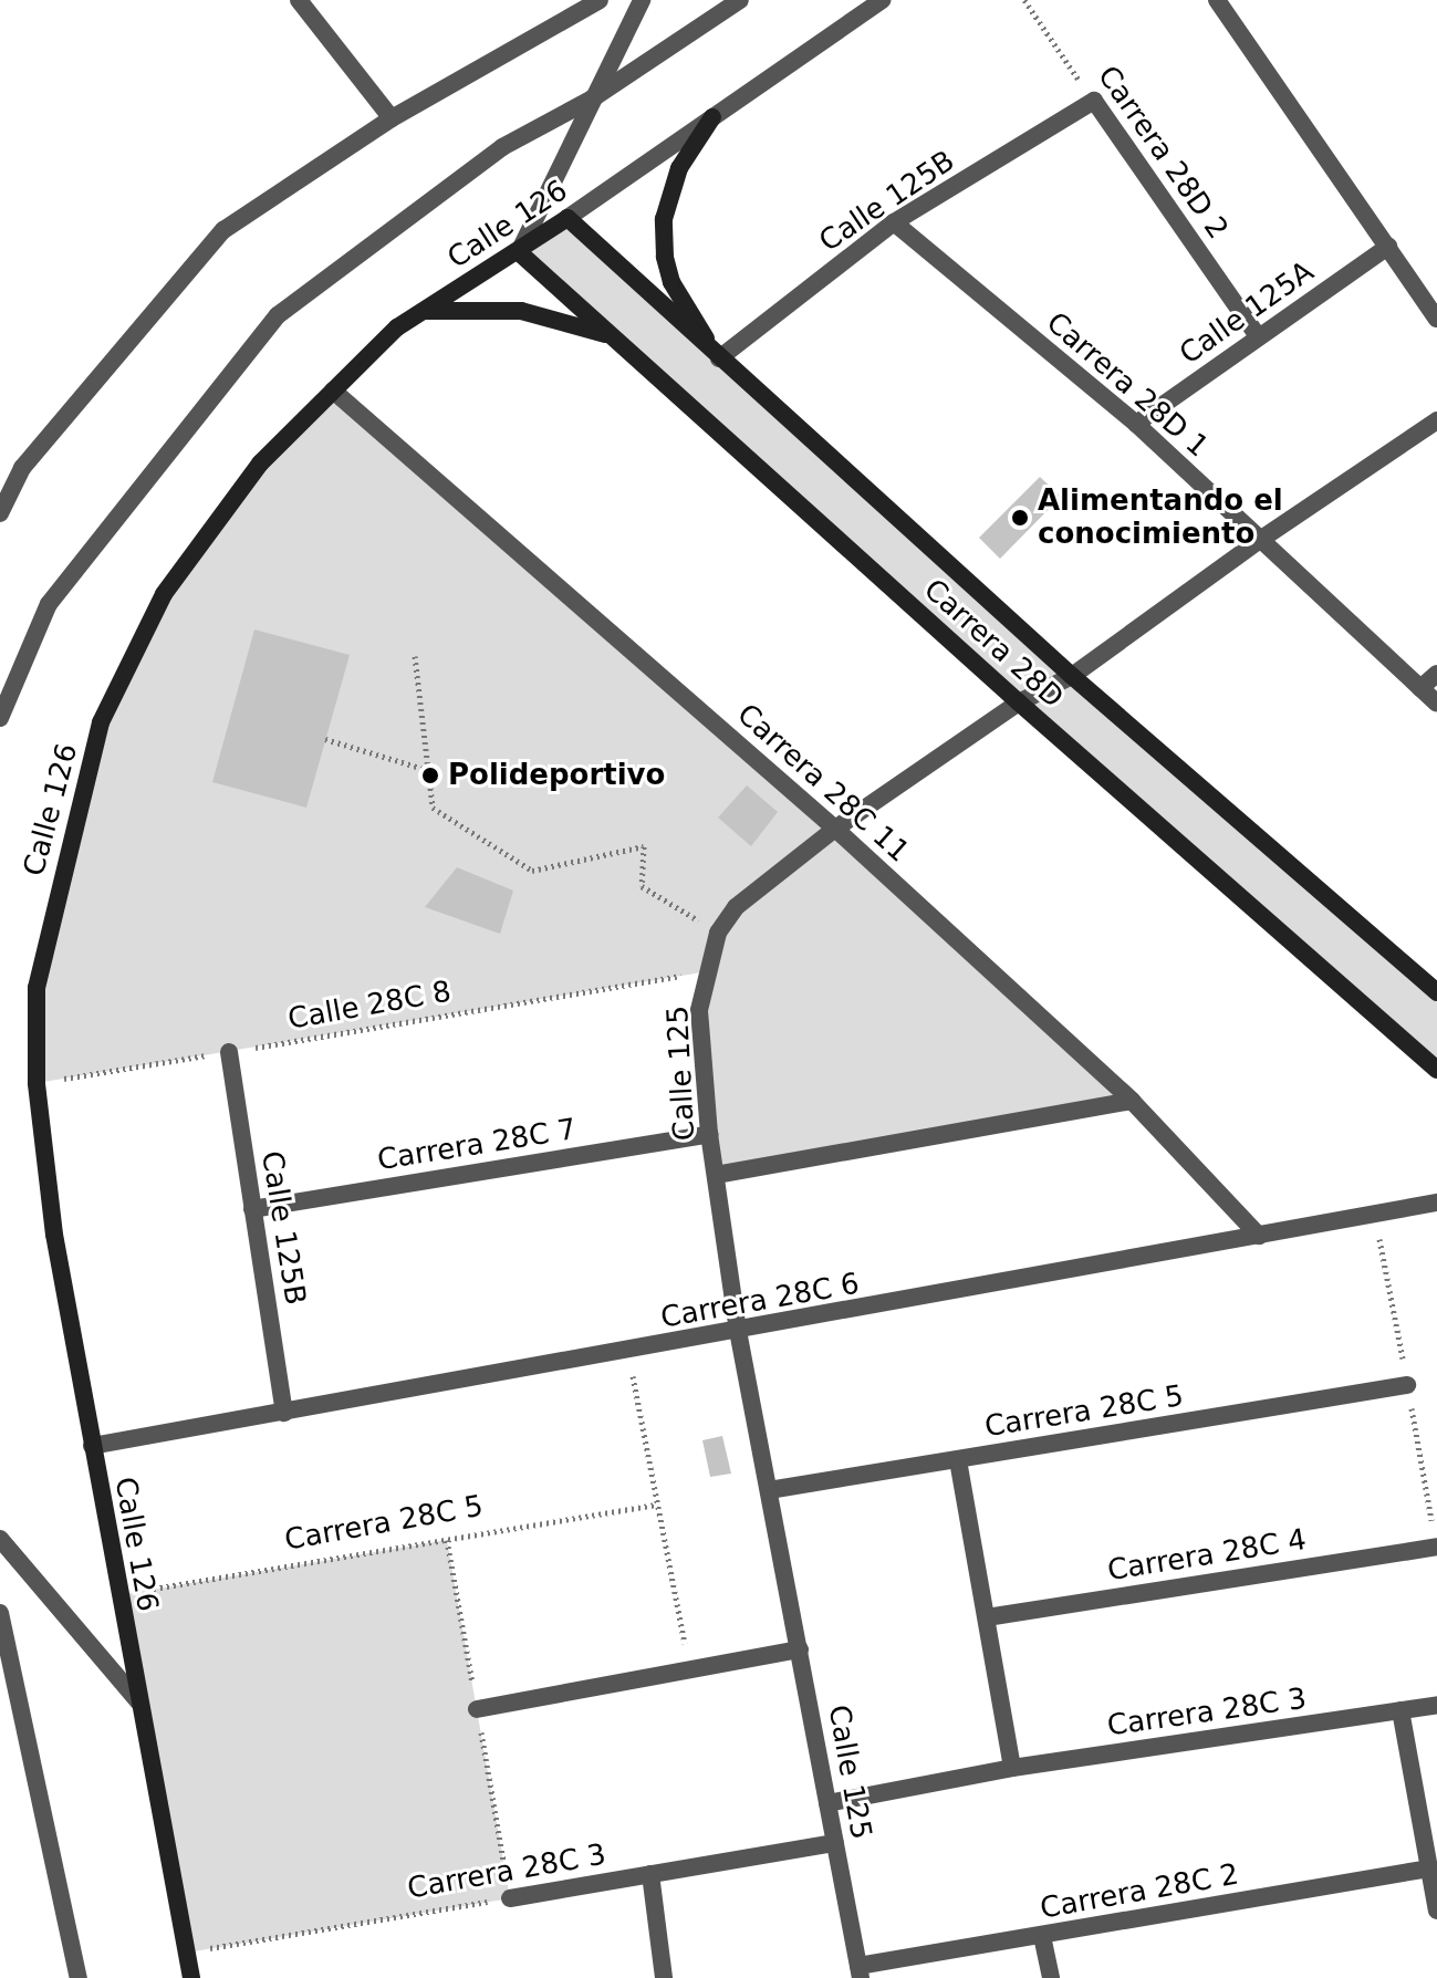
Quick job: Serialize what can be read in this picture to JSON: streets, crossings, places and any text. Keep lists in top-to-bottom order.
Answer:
{
  "streets": {
    "street": [
      "Carrera 28D 2",
      "Calle 125B",
      "Calle 126",
      "Calle 125A",
      "Carrera 28D 1",
      "Carrera 28D",
      "Carrera 28C 11",
      "Calle 125",
      "Carrera 28C 7",
      "Carrera 28C 6",
      "Carrera 28C 5",
      "Carrera 28C 4",
      "Carrera 28C 3",
      "Carrera 28C 2"
    ],
    "path": ["Calle 28C 8"]
  },
  "crossings": [
    ["Carrera 28D 2", "Calle 125B"],
    ["Carrera 28D 2", "Calle 125A"],
    ["Calle 125B", "Carrera 28D 1"],
    ["Calle 125B", "Carrera 28D"],
    ["Calle 125B", "Calle 28C 8"],
    ["Calle 125B", "Carrera 28C 7"],
    ["Calle 125B", "Carrera 28C 6"],
    ["Calle 126", "Carrera 28D"],
    ["Calle 126", "Carrera 28C 11"],
    ["Calle 126", "Calle 28C 8"],
    ["Calle 126", "Carrera 28C 6"],
    ["Calle 126", "Carrera 28C 5"],
    ["Calle 126", "Carrera 28C 3"],
    ["Calle 125A", "Carrera 28D 1"],
    ["Carrera 28D 1", "Calle 125"],
    ["Carrera 28D", "Calle 125"],
    ["Carrera 28C 11", "Calle 125"],
    ["Carrera 28C 11", "Carrera 28C 6"],
    ["Calle 28C 8", "Calle 125"],
    ["Calle 125", "Carrera 28C 7"],
    ["Calle 125", "Carrera 28C 6"],
    ["Calle 125", "Carrera 28C 5"],
    ["Calle 125", "Carrera 28C 3"],
    ["Calle 125", "Carrera 28C 2"]
  ],
  "places": ["Alimentando el conocimiento", "Polideportivo"]
}
